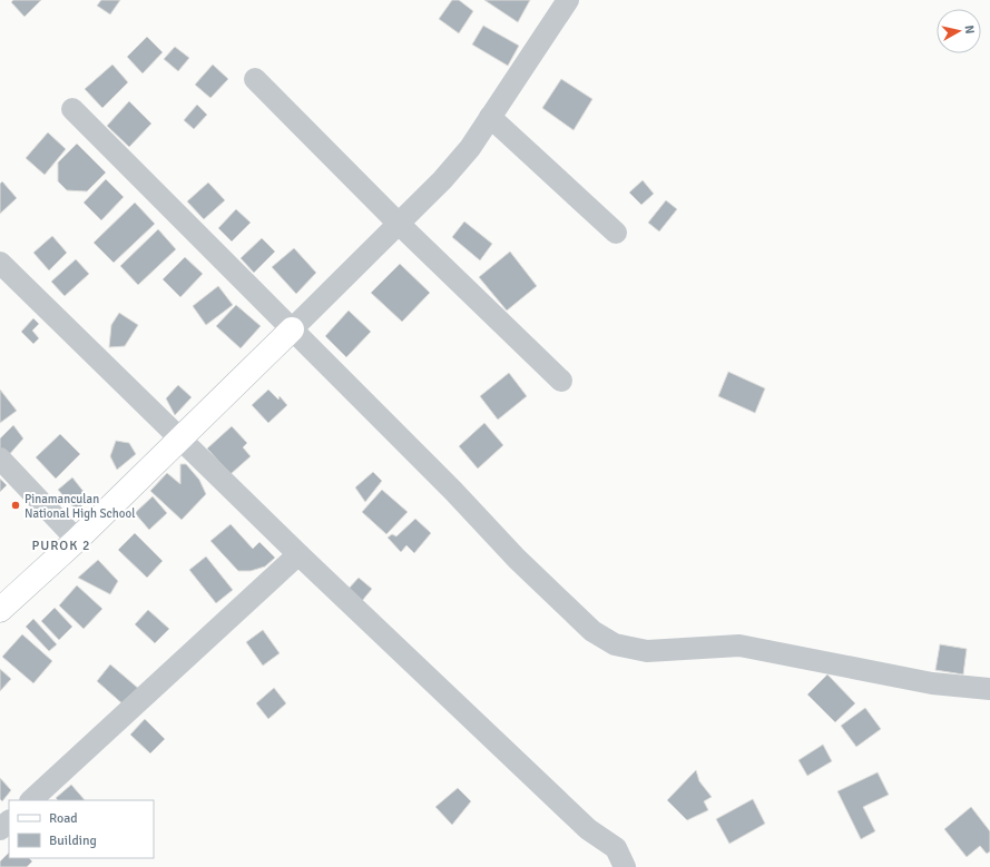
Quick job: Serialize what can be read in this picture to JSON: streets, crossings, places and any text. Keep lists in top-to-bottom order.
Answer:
{
  "districts": ["PUROK 2"],
  "places": ["Pinamanculan National High School"],
  "legend": ["Road", "Building"],
  "north": "right"
}
